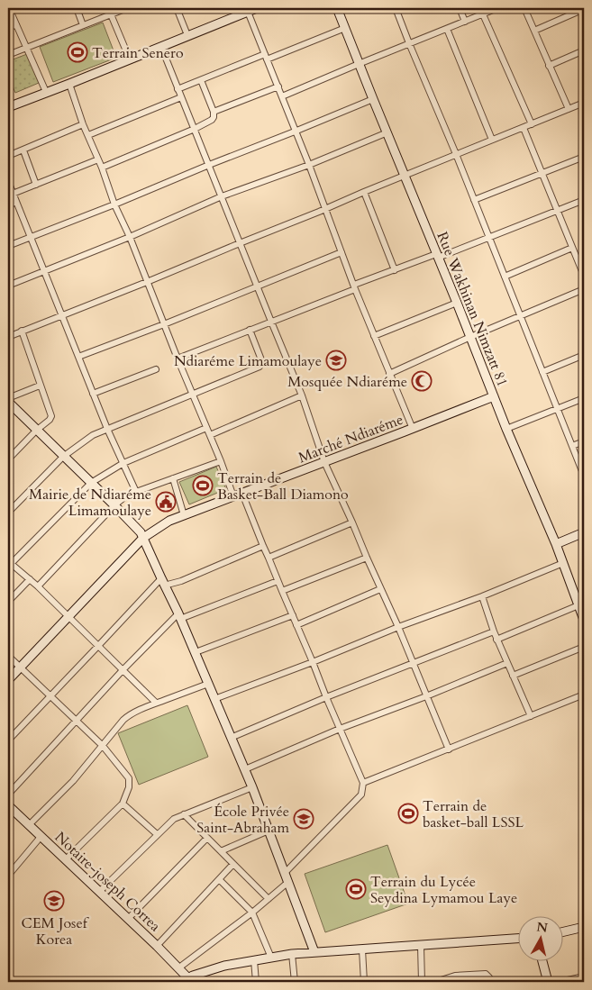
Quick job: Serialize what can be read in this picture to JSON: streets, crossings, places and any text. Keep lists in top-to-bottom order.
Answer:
{
  "streets": {
    "street": ["Rue Wakhinan Nimzatt 81", "Marché Ndiaréme", "Notaire-joseph Correa"]
  },
  "crossings": [
    ["Rue Wakhinan Nimzatt 81", "Marché Ndiaréme"]
  ],
  "places": {
    "sports": [
      "Terrain Senero",
      "Terrain de Basket-Ball Diamono",
      "Terrain de basket-ball LSSL",
      "Terrain du Lycée Seydina Lymamou Laye"
    ],
    "school or university": ["Ndiaréme Limamoulaye", "École Privée Saint-Abraham", "CEM Josef Korea"],
    "mosque": ["Mosquée Ndiaréme"],
    "public building": ["Mairie de Ndiaréme Limamoulaye"]
  },
  "north": "top"
}
